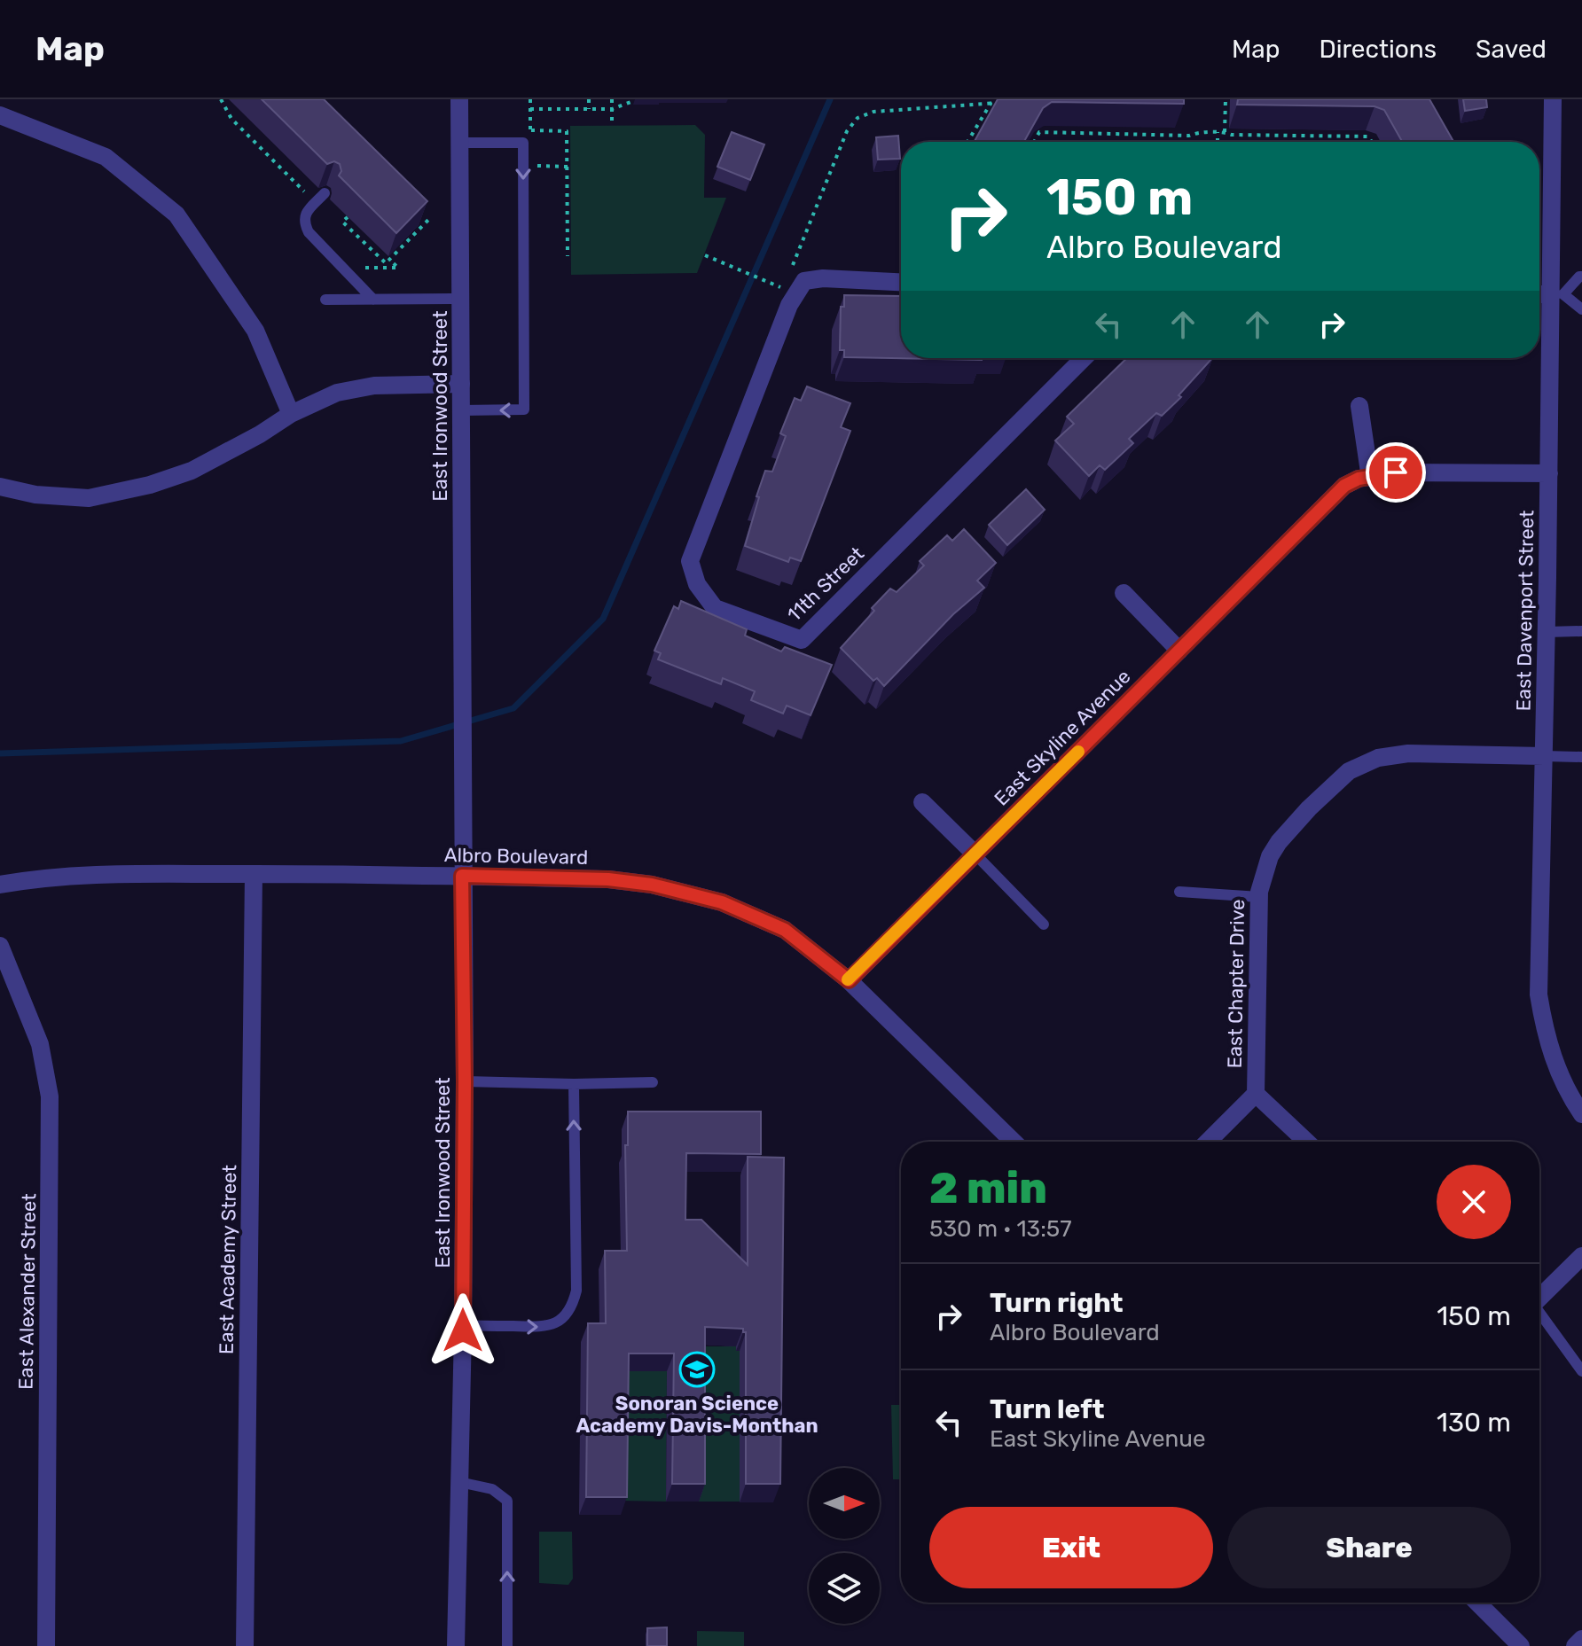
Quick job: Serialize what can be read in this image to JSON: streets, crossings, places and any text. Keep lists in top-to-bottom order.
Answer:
{
  "streets": {
    "street": [
      "East Ironwood Street",
      "11th Street",
      "East Davenport Street",
      "East Skyline Avenue",
      "Albro Boulevard",
      "East Chapter Drive",
      "East Academy Street",
      "East Alexander Street"
    ]
  },
  "crossings": [
    ["East Ironwood Street", "Albro Boulevard"],
    ["East Davenport Street", "East Skyline Avenue"],
    ["East Davenport Street", "East Chapter Drive"],
    ["East Skyline Avenue", "Albro Boulevard"],
    ["Albro Boulevard", "East Academy Street"]
  ],
  "places": {
    "school or university": ["Sonoran Science Academy Davis-Monthan"]
  },
  "north": "right",
  "page": {
    "header": "Map",
    "nav": ["Map", "Directions", "Saved"],
    "turn": ["150 m", "Albro Boulevard"],
    "heading": ["2 min", "530 m · 13:57"],
    "list": [
      {
        "name": "Turn right",
        "note": "Albro Boulevard",
        "value": "150 m"
      },
      {
        "name": "Turn left",
        "note": "East Skyline Avenue",
        "value": "130 m"
      }
    ],
    "buttons": ["Exit", "Share"]
  }
}
